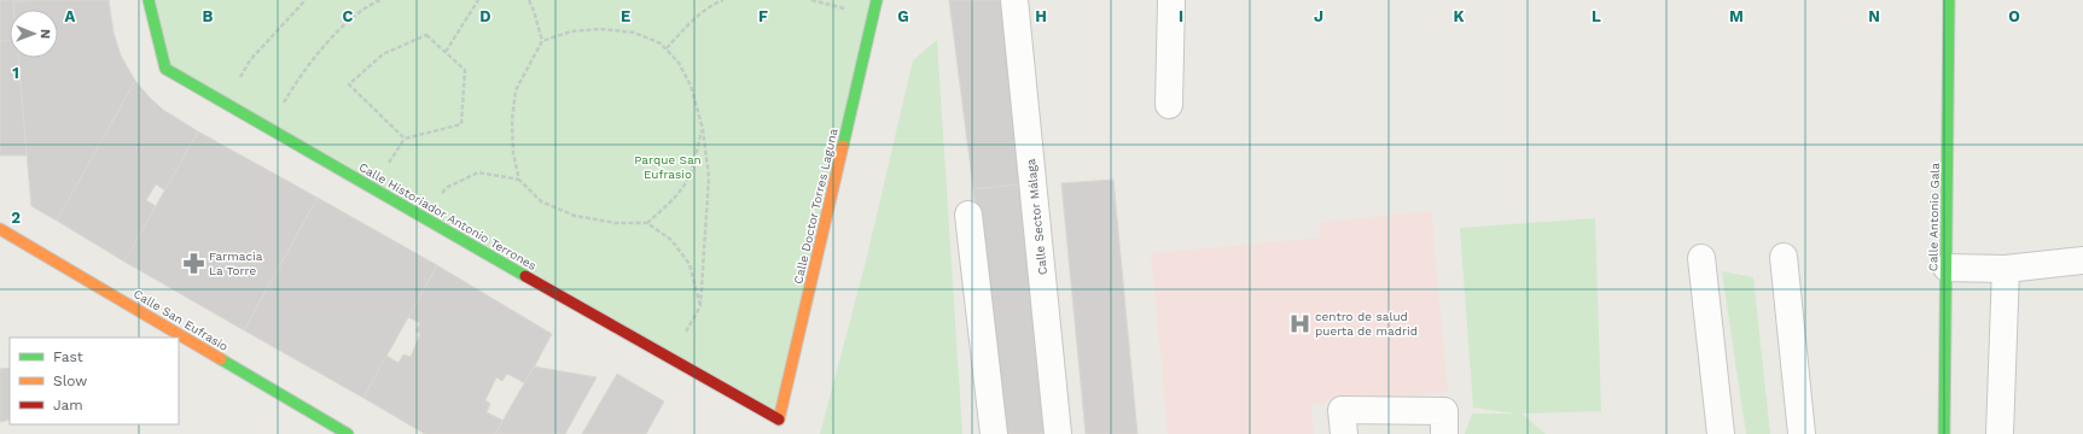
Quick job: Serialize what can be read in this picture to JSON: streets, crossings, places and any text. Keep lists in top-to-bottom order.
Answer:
{
  "streets": {
    "street": [
      "Calle Doctor Torres Laguna",
      "Calle Historiador Antonio Terrones",
      "Calle Sector Málaga",
      "Calle Antonio Gala",
      "Calle San Eufrasio"
    ]
  },
  "crossings": [
    ["Calle Doctor Torres Laguna", "Calle Historiador Antonio Terrones"]
  ],
  "parks": ["Parque San Eufrasio"],
  "places": {
    "pharmacy": ["Farmacia La Torre"],
    "hospital": ["centro de salud puerta de madrid"]
  },
  "legend": ["Fast", "Slow", "Jam"],
  "north": "right",
  "grid": {
    "columns": [
      "A",
      "B",
      "C",
      "D",
      "E",
      "F",
      "G",
      "H",
      "I",
      "J",
      "K",
      "L",
      "M",
      "N",
      "O"
    ],
    "rows": ["1", "2"]
  }
}
